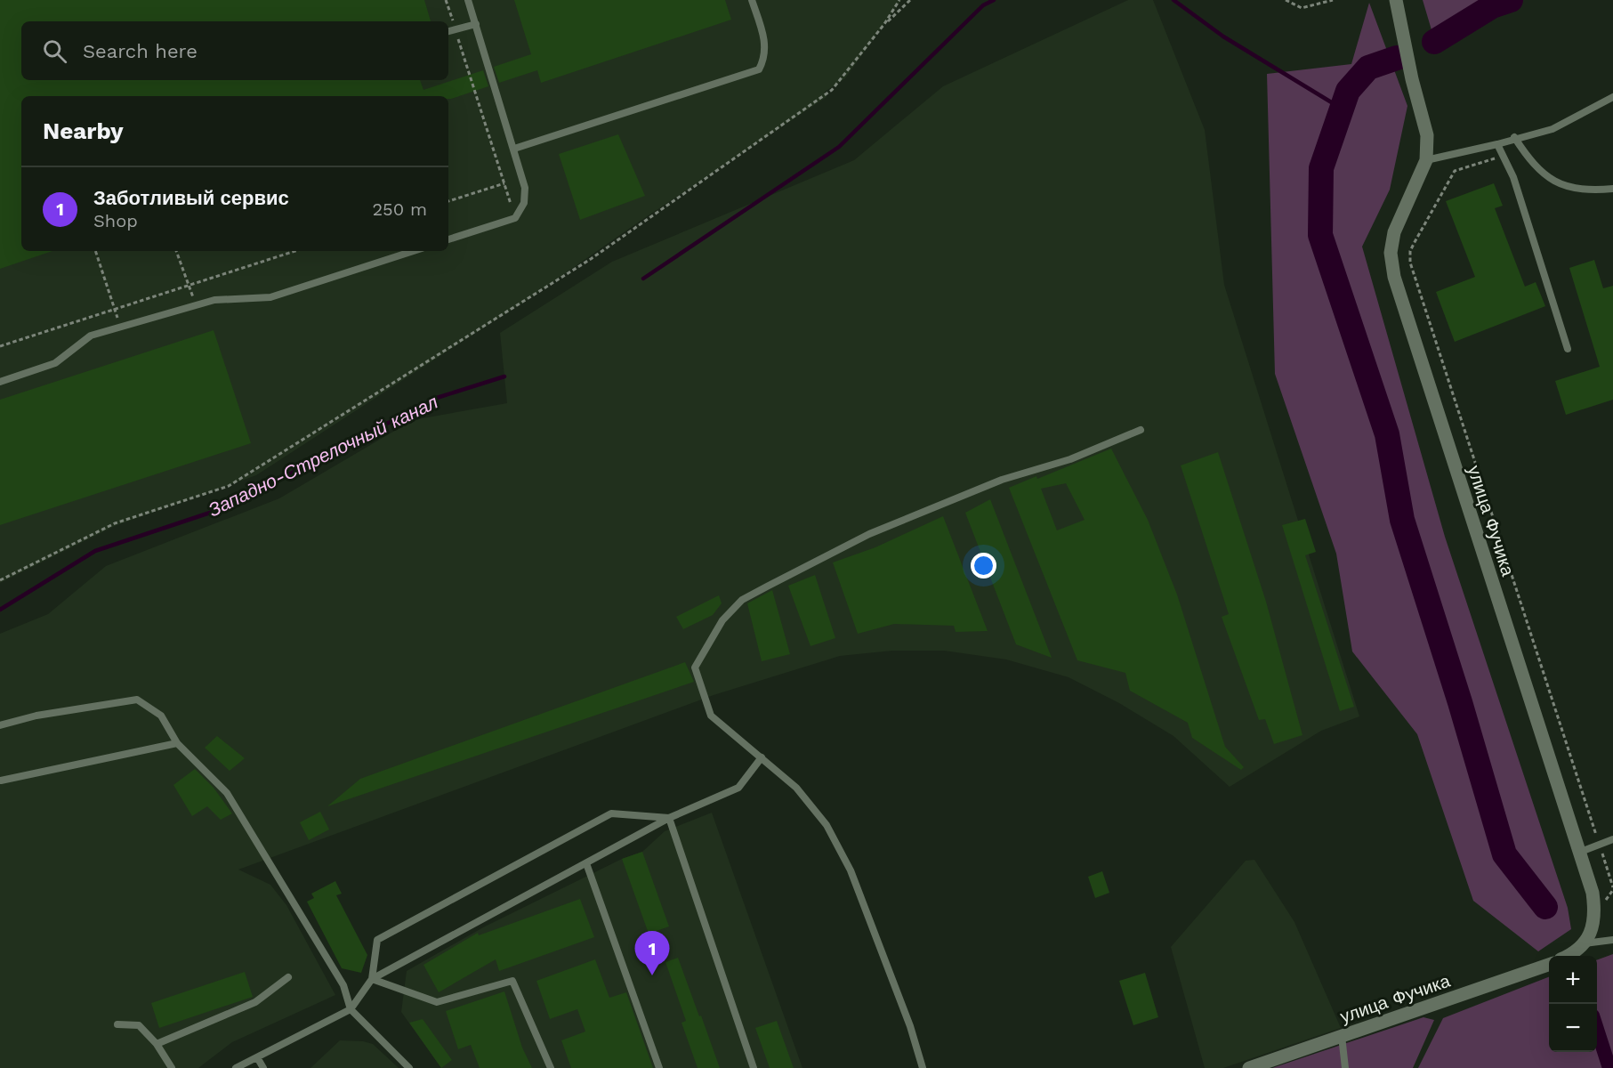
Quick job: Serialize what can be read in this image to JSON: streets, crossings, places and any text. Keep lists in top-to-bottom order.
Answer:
{
  "streets": {
    "street": ["улица Фучика"]
  },
  "water": ["Западно-Стрелочный канал"],
  "page": {
    "search": "Search here",
    "heading": "Nearby",
    "list": [
      {
        "mark": "1",
        "name": "Заботливый сервис",
        "note": "Shop",
        "value": "250 m"
      }
    ],
    "pins": "1",
    "map_buttons": ["+", "−"]
  }
}
